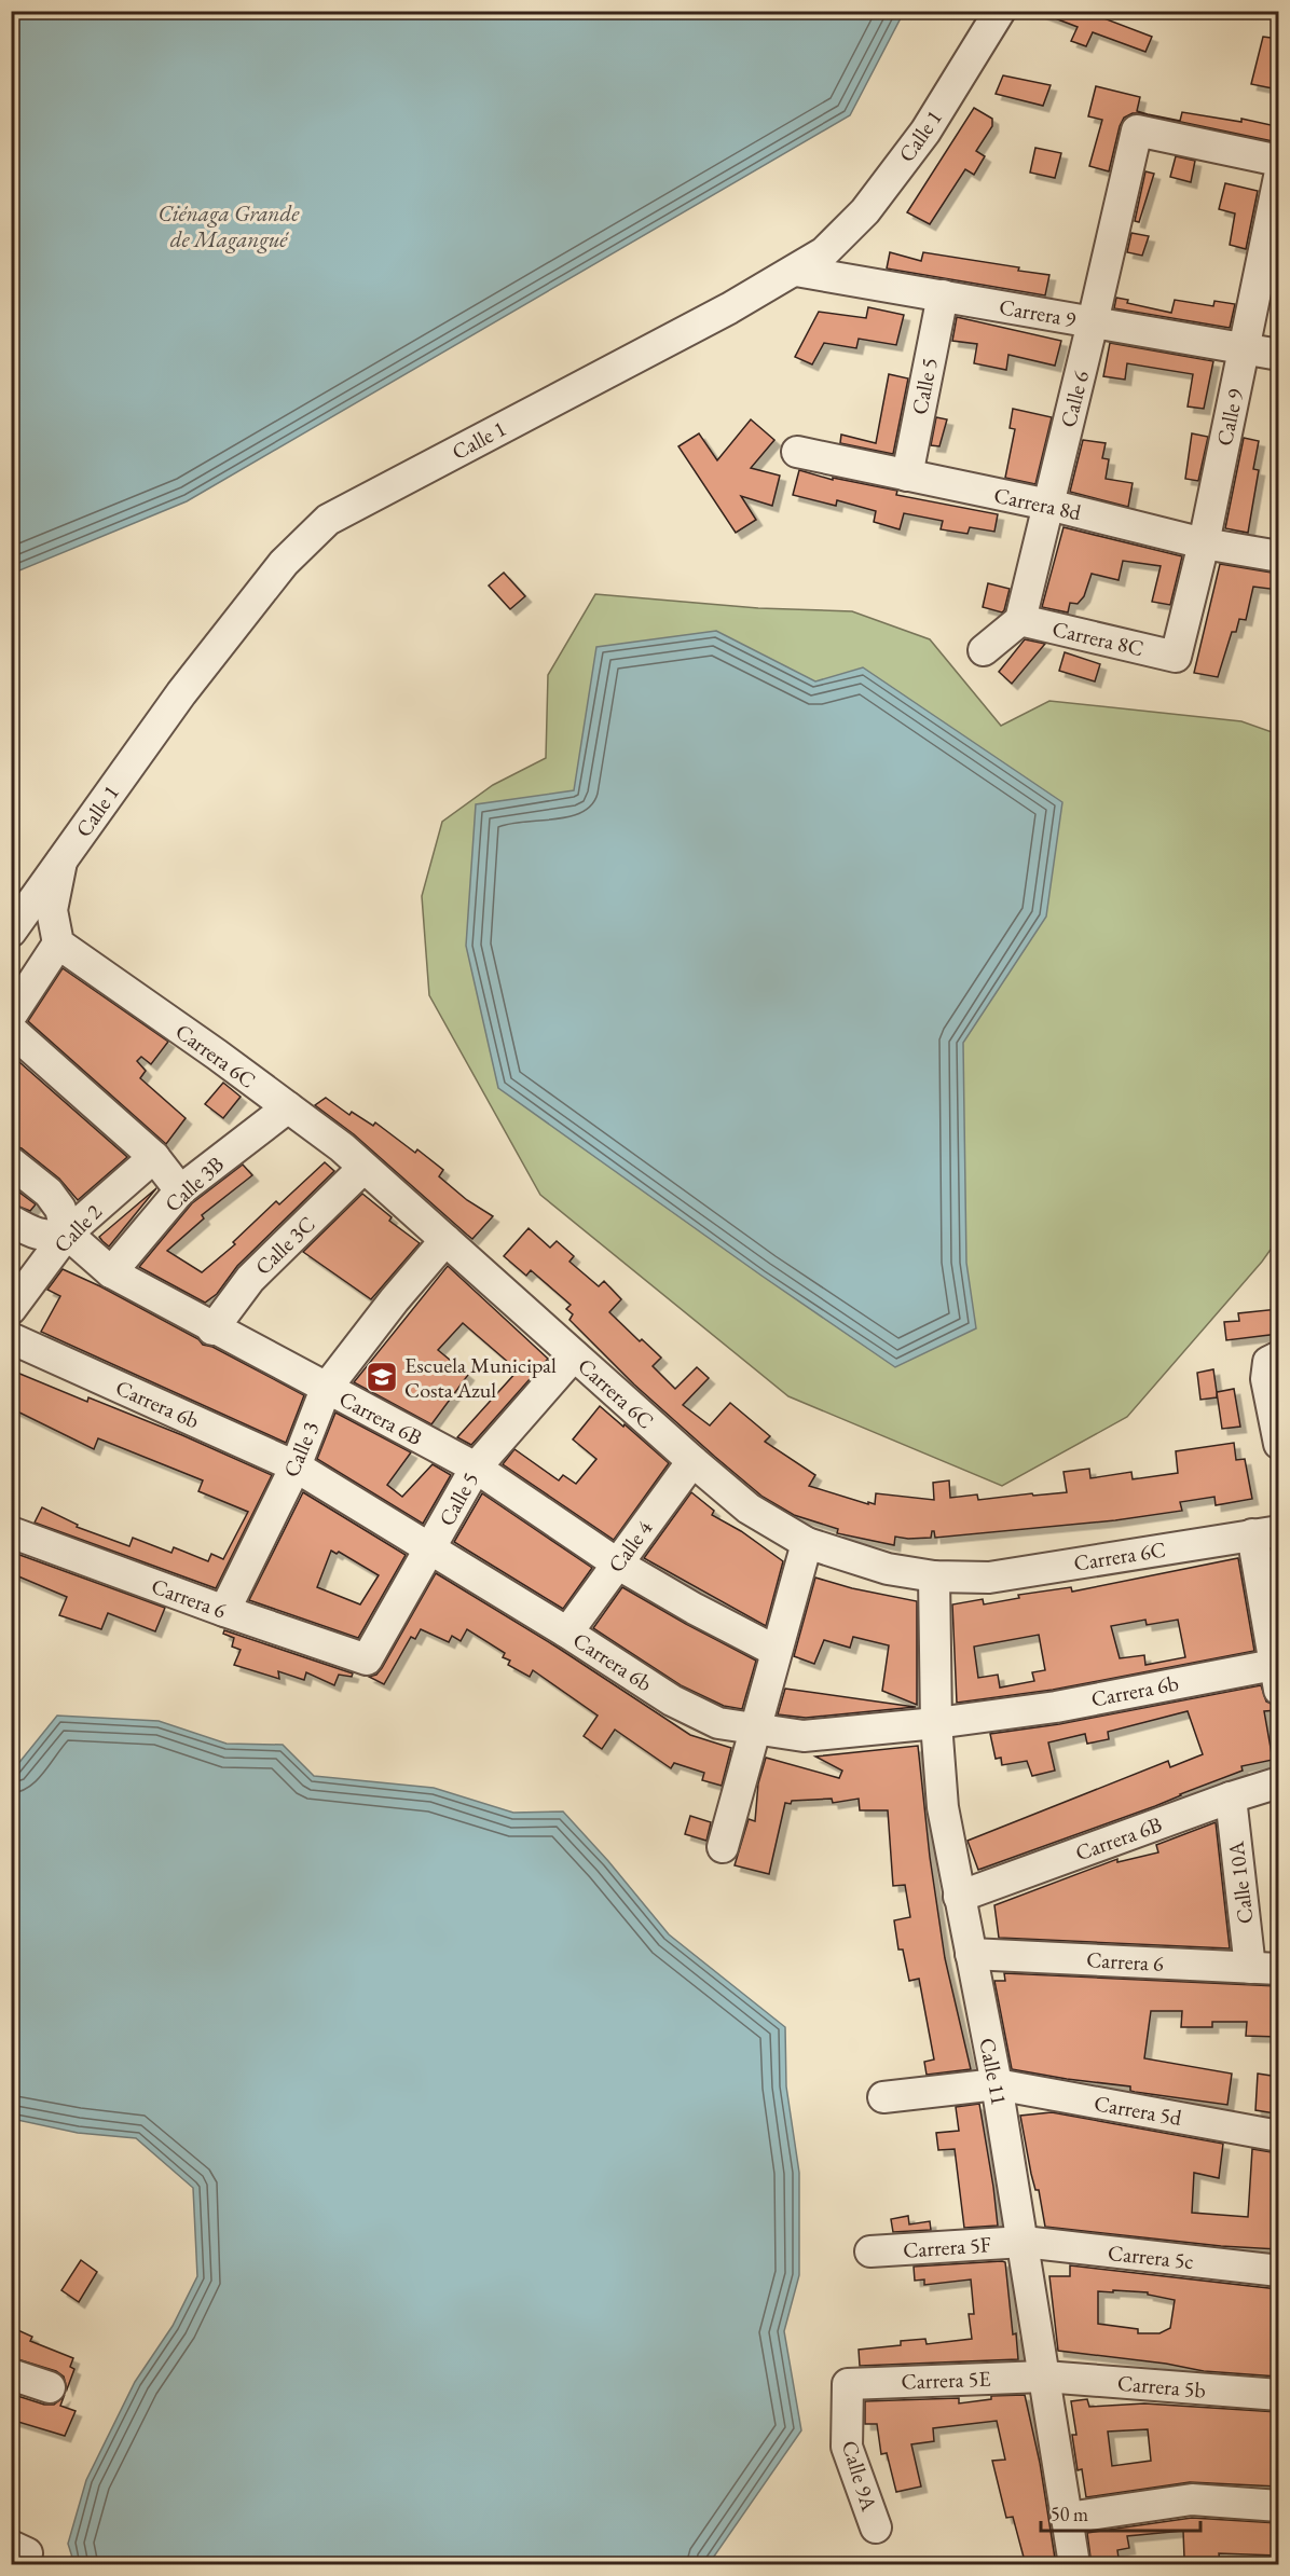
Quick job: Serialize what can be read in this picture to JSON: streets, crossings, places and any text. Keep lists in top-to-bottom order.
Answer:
{
  "streets": {
    "street": [
      "Calle 1",
      "Carrera 9",
      "Calle 5",
      "Calle 6",
      "Calle 9",
      "Carrera 8d",
      "Carrera 8C",
      "Carrera 6C",
      "Calle 3B",
      "Calle 2",
      "Calle 3C",
      "Carrera 6b",
      "Carrera 6B",
      "Calle 3",
      "Calle 4",
      "Carrera 6",
      "Calle 10A",
      "Calle 11",
      "Carrera 5d",
      "Carrera 5F",
      "Carrera 5c",
      "Carrera 5E",
      "Carrera 5b",
      "Calle 9A"
    ]
  },
  "crossings": [
    ["Calle 1", "Carrera 9"],
    ["Carrera 9", "Calle 5"],
    ["Carrera 9", "Calle 6"],
    ["Carrera 9", "Calle 9"],
    ["Calle 5", "Carrera 8d"],
    ["Calle 5", "Carrera 6C"],
    ["Calle 5", "Carrera 6b"],
    ["Calle 5", "Carrera 6B"],
    ["Calle 5", "Carrera 6"],
    ["Calle 6", "Carrera 8d"],
    ["Calle 6", "Carrera 8C"],
    ["Calle 9", "Carrera 8d"],
    ["Calle 9", "Carrera 8C"],
    ["Carrera 6C", "Calle 3B"],
    ["Carrera 6C", "Calle 3C"],
    ["Carrera 6C", "Calle 3"],
    ["Carrera 6C", "Calle 4"],
    ["Carrera 6C", "Calle 11"],
    ["Calle 3B", "Carrera 6B"],
    ["Calle 2", "Carrera 6B"],
    ["Calle 3C", "Carrera 6B"],
    ["Carrera 6b", "Calle 3"],
    ["Carrera 6b", "Calle 4"],
    ["Carrera 6b", "Calle 11"],
    ["Carrera 6B", "Calle 3"],
    ["Carrera 6B", "Calle 4"],
    ["Carrera 6B", "Calle 10A"],
    ["Carrera 6B", "Calle 11"],
    ["Calle 3", "Carrera 6"],
    ["Carrera 6", "Calle 10A"],
    ["Carrera 6", "Calle 11"],
    ["Calle 11", "Carrera 5d"],
    ["Calle 11", "Carrera 5F"],
    ["Calle 11", "Carrera 5c"],
    ["Calle 11", "Carrera 5E"],
    ["Calle 11", "Carrera 5b"],
    ["Carrera 5F", "Carrera 5c"],
    ["Carrera 5E", "Carrera 5b"],
    ["Carrera 5E", "Calle 9A"]
  ],
  "water": ["Ciénaga Grande de Magangué"],
  "places": {
    "school or university": ["Escuela Municipal Costa Azul"]
  },
  "scale_bar": "50 m"
}
